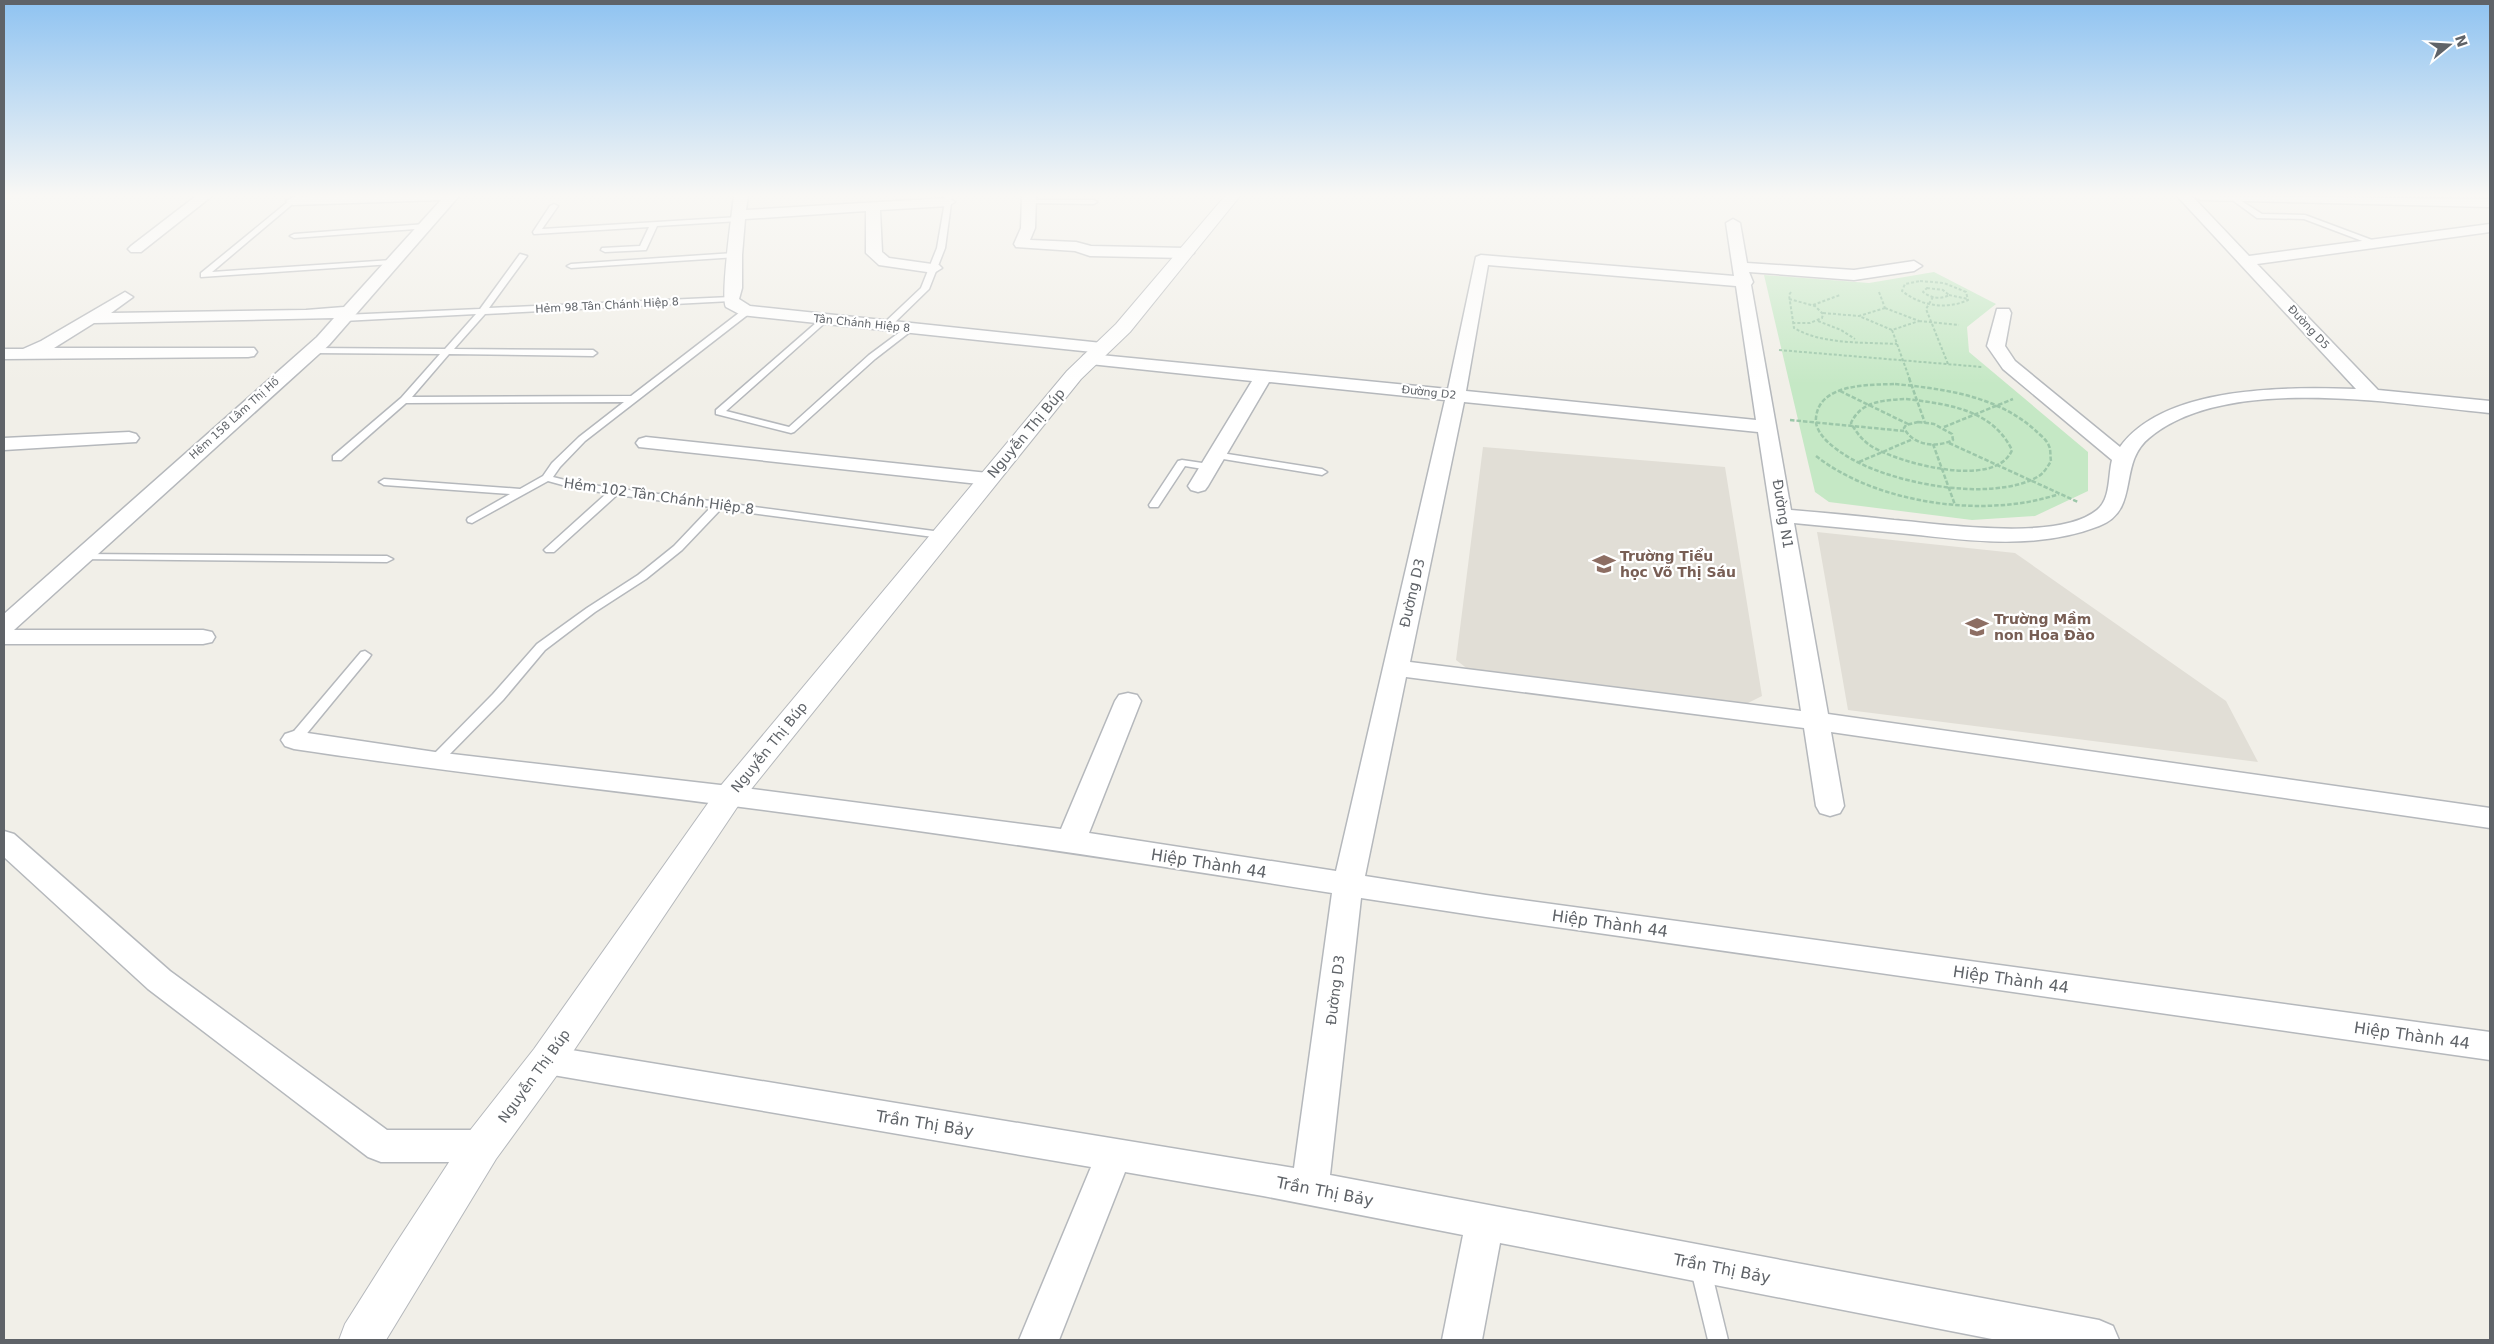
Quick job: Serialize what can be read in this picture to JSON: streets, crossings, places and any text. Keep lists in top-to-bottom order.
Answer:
{
  "streets": {
    "street": [
      "Tân Chánh Hiệp 8",
      "Đường D5",
      "Đường D2",
      "Hẻm 158 Lâm Thị Hố",
      "Nguyễn Thị Búp",
      "Đường N1",
      "Đường D3",
      "Hiệp Thành 44",
      "Trần Thị Bảy"
    ],
    "lane": ["Hẻm 98 Tân Chánh Hiệp 8", "Hẻm 102 Tân Chánh Hiệp 8"]
  },
  "crossings": [
    ["Hẻm 98 Tân Chánh Hiệp 8", "Hẻm 158 Lâm Thị Hố"],
    ["Tân Chánh Hiệp 8", "Đường D2"],
    ["Tân Chánh Hiệp 8", "Nguyễn Thị Búp"],
    ["Tân Chánh Hiệp 8", "Hẻm 102 Tân Chánh Hiệp 8"],
    ["Đường D2", "Nguyễn Thị Búp"],
    ["Đường D2", "Đường N1"],
    ["Đường D2", "Đường D3"],
    ["Nguyễn Thị Búp", "Hẻm 102 Tân Chánh Hiệp 8"],
    ["Nguyễn Thị Búp", "Hiệp Thành 44"],
    ["Nguyễn Thị Búp", "Trần Thị Bảy"],
    ["Đường N1", "Đường D3"],
    ["Đường D3", "Hiệp Thành 44"],
    ["Đường D3", "Trần Thị Bảy"]
  ],
  "places": {
    "school or university": ["Trường Tiểu học Võ Thị Sáu", "Trường Mầm non Hoa Đào"]
  },
  "north": "right"
}
